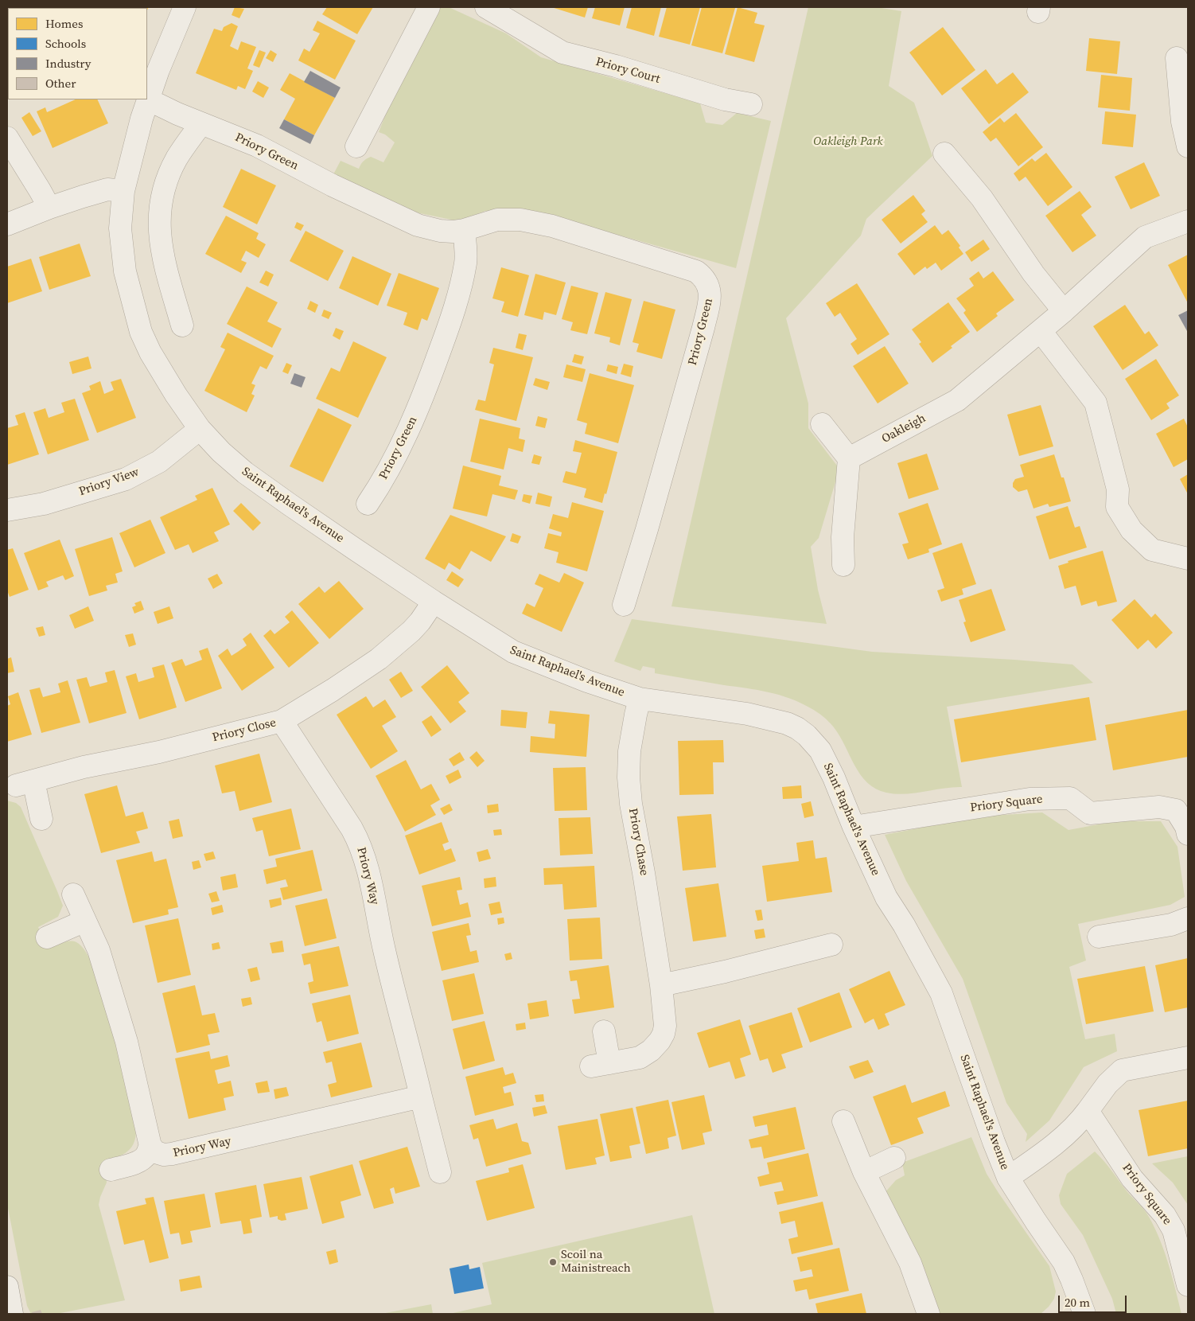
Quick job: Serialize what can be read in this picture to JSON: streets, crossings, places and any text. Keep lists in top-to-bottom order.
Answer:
{
  "streets": {
    "street": [
      "Priory Court",
      "Priory Green",
      "Oakleigh",
      "Priory View",
      "Saint Raphael's Avenue",
      "Priory Close",
      "Priory Square",
      "Priory Chase",
      "Priory Way"
    ]
  },
  "crossings": [
    ["Priory Green", "Saint Raphael's Avenue"],
    ["Priory View", "Saint Raphael's Avenue"],
    ["Saint Raphael's Avenue", "Priory Close"],
    ["Saint Raphael's Avenue", "Priory Square"],
    ["Saint Raphael's Avenue", "Priory Chase"],
    ["Priory Close", "Priory Way"]
  ],
  "parks": ["Oakleigh Park"],
  "places": ["Scoil na Mainistreach"],
  "legend": [
    "Homes",
    "Schools",
    "Industry",
    "Other"
  ],
  "scale_bar": "20 m"
}
